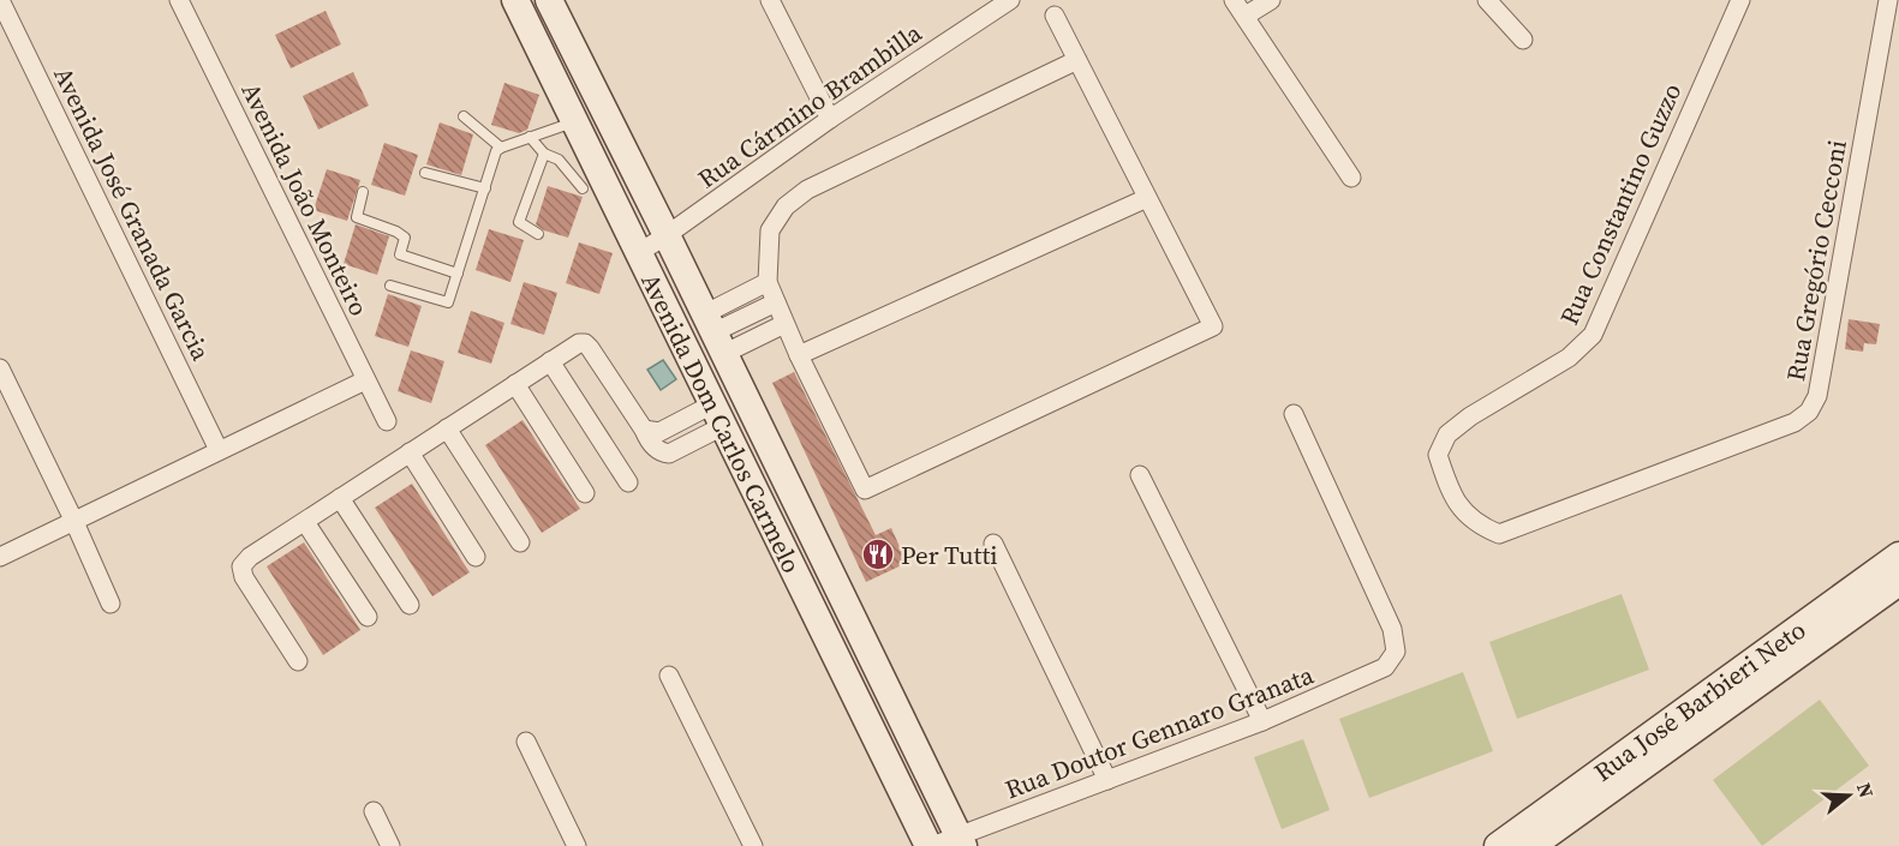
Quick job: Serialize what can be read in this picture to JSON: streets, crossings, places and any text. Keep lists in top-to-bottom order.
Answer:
{
  "streets": {
    "street": [
      "Rua Cármino Brambilla",
      "Avenida João Monteiro",
      "Rua Constantino Guzzo",
      "Avenida José Granada Garcia",
      "Rua Gregório Cecconi",
      "Avenida Dom Carlos Carmelo",
      "Rua José Barbieri Neto",
      "Rua Doutor Gennaro Granata"
    ]
  },
  "crossings": [
    ["Rua Cármino Brambilla", "Avenida Dom Carlos Carmelo"],
    ["Rua Constantino Guzzo", "Rua Gregório Cecconi"],
    ["Avenida Dom Carlos Carmelo", "Rua Doutor Gennaro Granata"]
  ],
  "places": {
    "restaurant": ["Per Tutti"]
  },
  "north": "right"
}
